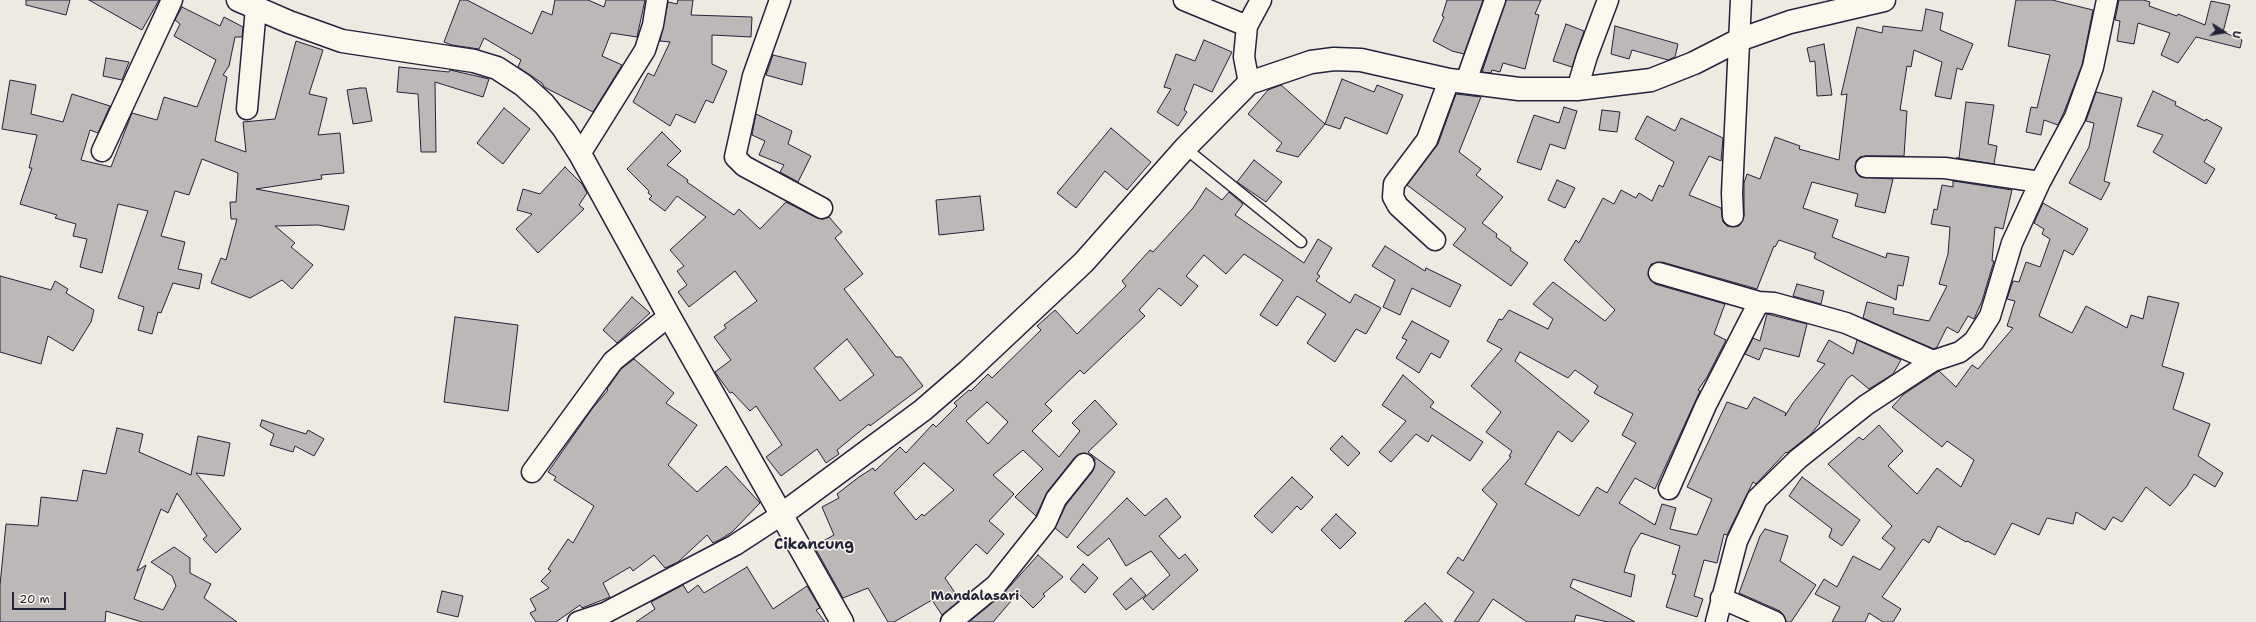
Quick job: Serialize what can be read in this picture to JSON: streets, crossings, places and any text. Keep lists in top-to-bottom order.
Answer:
{
  "districts": ["Cikancung", "Mandalasari"],
  "scale_bar": "20 m",
  "north": "right"
}
